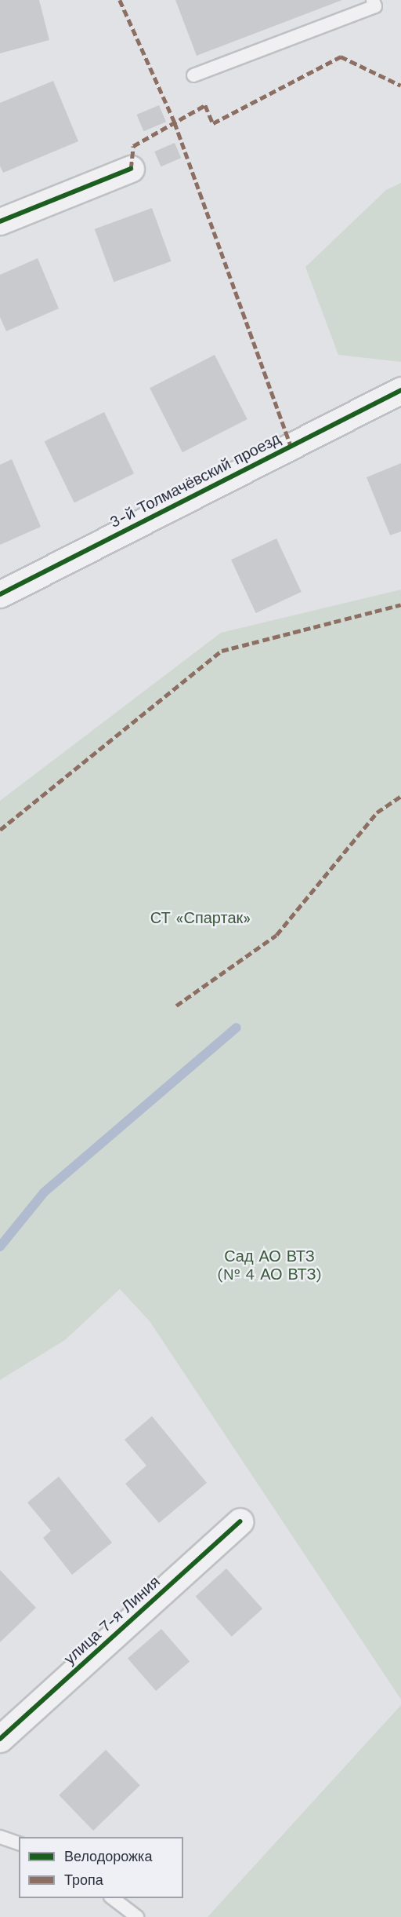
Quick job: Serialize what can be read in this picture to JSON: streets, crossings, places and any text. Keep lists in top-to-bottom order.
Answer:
{
  "streets": {
    "street": ["3-й Толмачёвский проезд", "улица 7-я Линия"]
  },
  "parks": ["СТ «Спартак»", "Сад АО ВТЗ (№ 4 АО ВТЗ)"],
  "legend": ["Велодорожка", "Тропа"]
}
